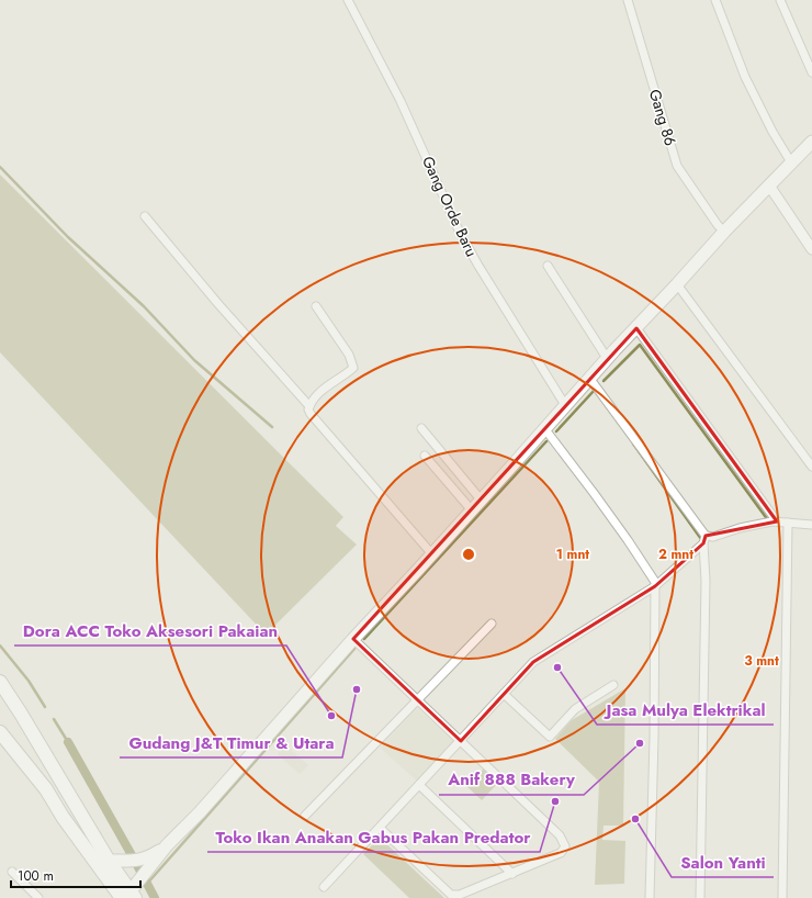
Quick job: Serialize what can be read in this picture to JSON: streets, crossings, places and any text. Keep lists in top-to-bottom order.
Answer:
{
  "streets": {
    "street": ["Gang 86", "Gang Orde Baru"]
  },
  "places": [
    "Jasa Mulya Elektrikal",
    "Gudang J&T Timur & Utara",
    "Dora ACC Toko Aksesori Pakaian",
    "Anif 888 Bakery",
    "Toko Ikan Anakan Gabus Pakan Predator",
    "Salon Yanti"
  ],
  "scale_bar": "100 m",
  "rings": ["1 mnt", "2 mnt", "3 mnt"]
}
